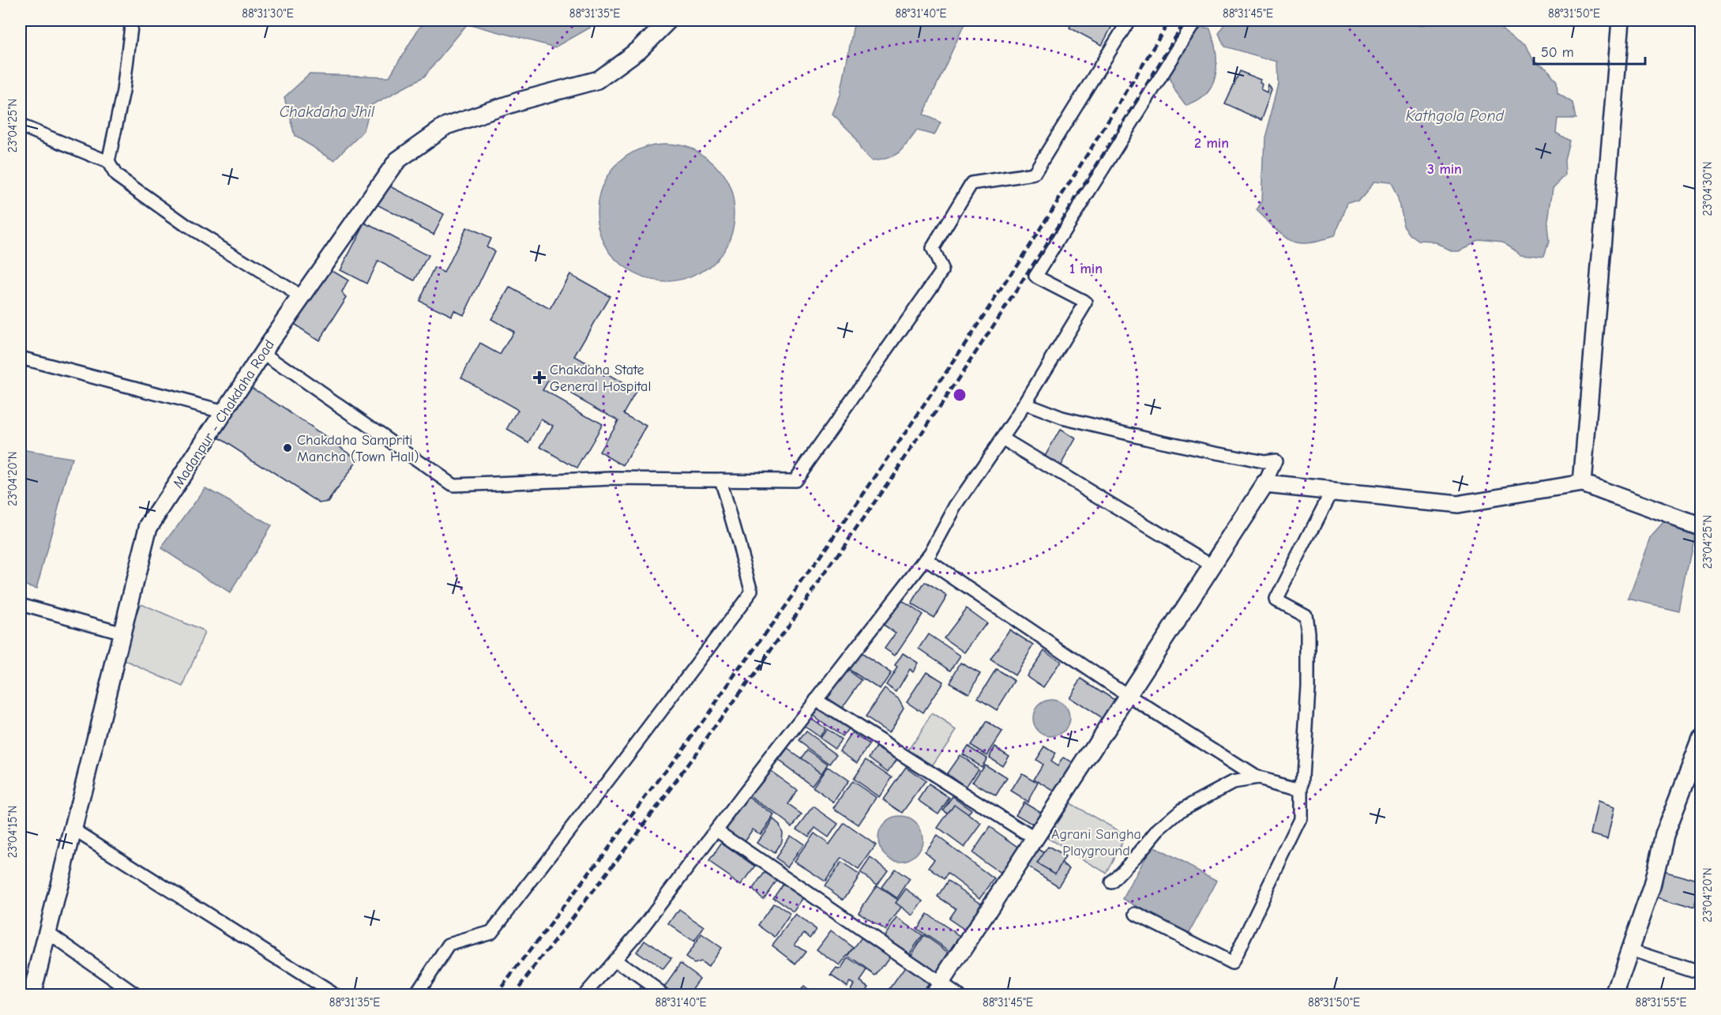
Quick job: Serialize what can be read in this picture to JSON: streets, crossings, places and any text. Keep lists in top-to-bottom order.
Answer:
{
  "streets": {
    "main road": ["Madanpur - Chakdaha Road"]
  },
  "water": ["Chakdaha Jhil", "Kathgola Pond"],
  "parks": ["Agrani Sangha Playground"],
  "places": {
    "health": ["Chakdaha State General Hospital"],
    "other": ["Chakdaha Sampriti Mancha (Town Hall)"]
  },
  "scale_bar": "50 m",
  "coordinates": [
    "88°31'30\"E",
    "88°31'35\"E",
    "88°31'40\"E",
    "88°31'45\"E",
    "88°31'50\"E",
    "23°04'25\"N",
    "23°04'30\"N",
    "23°04'20\"N",
    "23°04'15\"N",
    "88°31'55\"E"
  ],
  "rings": ["2 min", "3 min", "1 min"]
}
